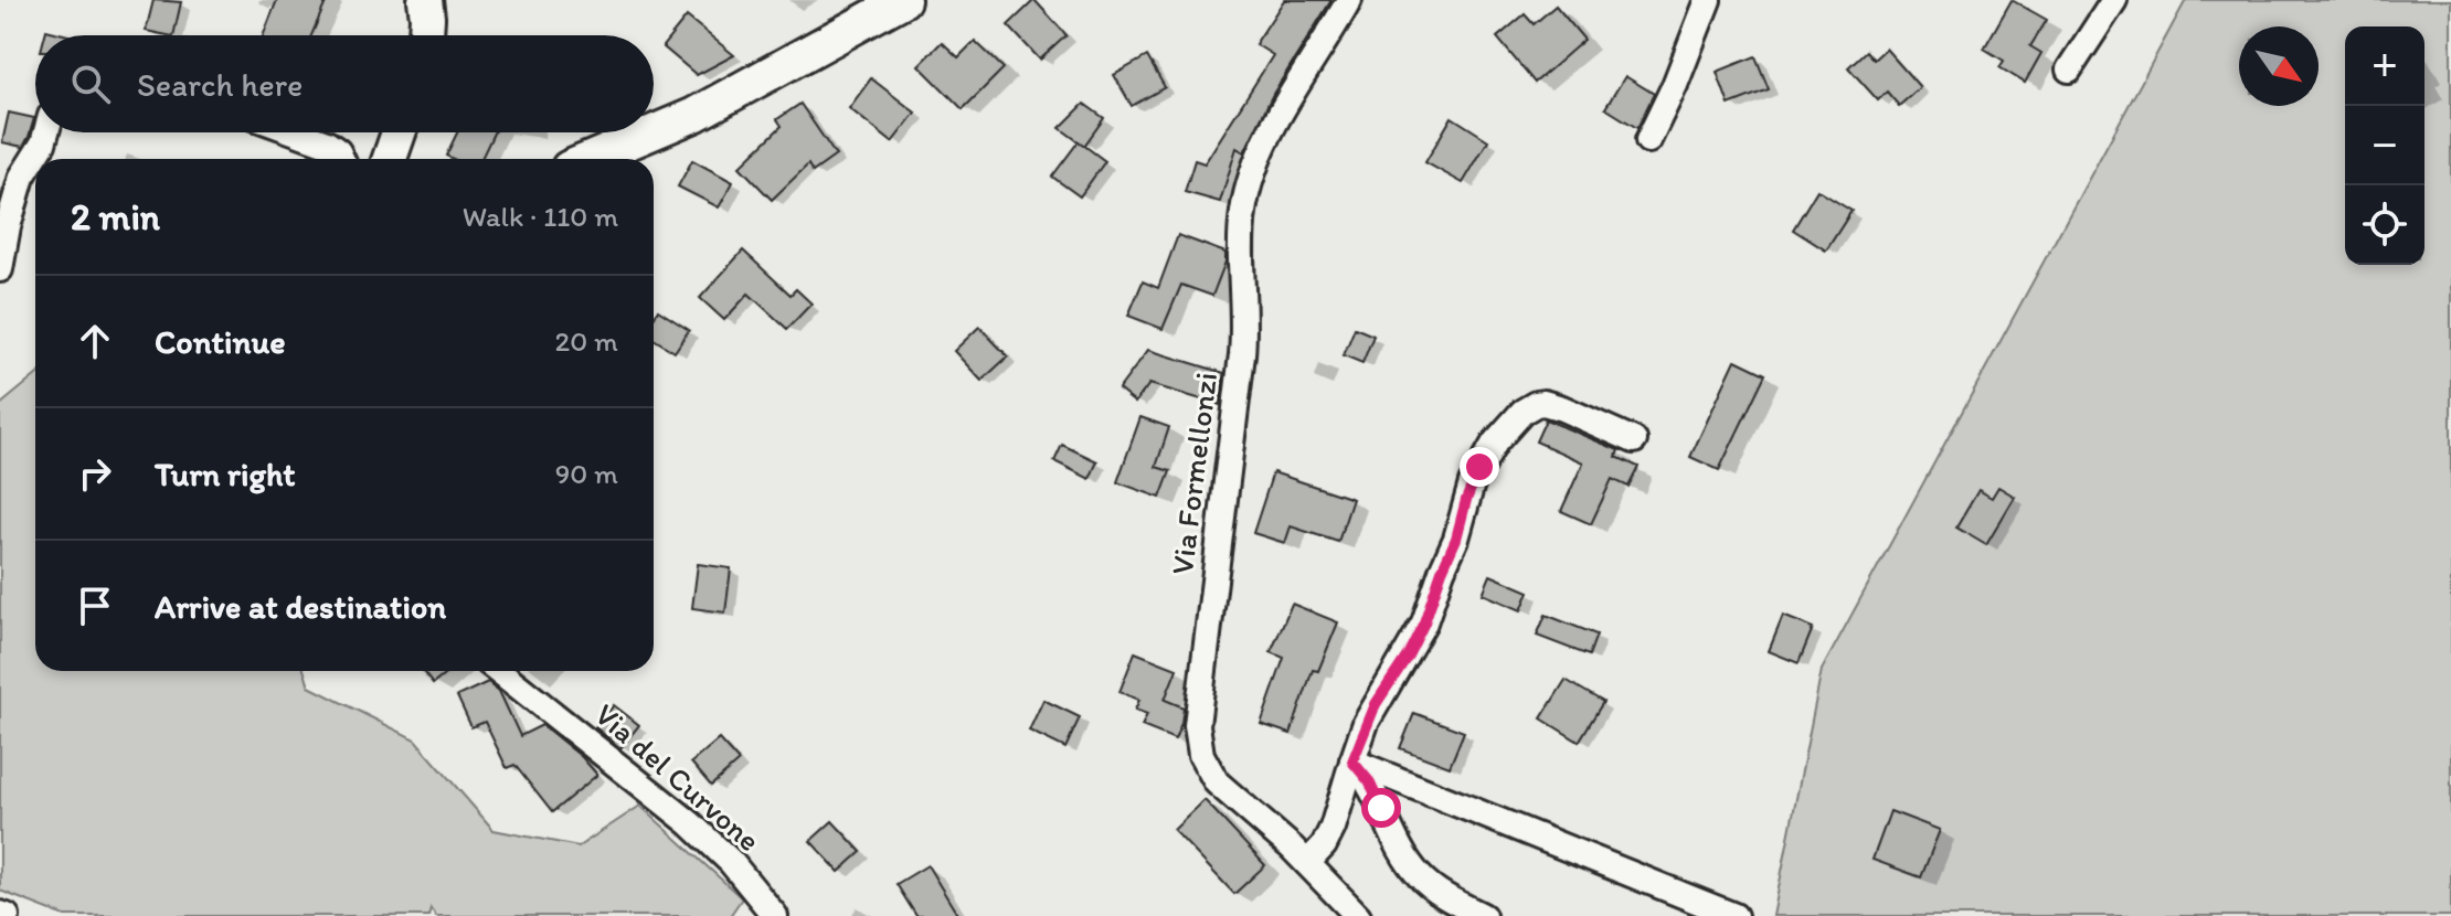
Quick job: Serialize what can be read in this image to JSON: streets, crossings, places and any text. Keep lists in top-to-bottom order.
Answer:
{
  "streets": {
    "street": ["Via Formellonzi", "Via del Curvone"]
  },
  "north": "bottom right",
  "page": {
    "map_buttons": ["+", "−"],
    "search": "Search here",
    "heading": ["2 min", "Walk · 110 m"],
    "list": [
      ["Continue", "20 m"],
      ["Turn right", "90 m"],
      "Arrive at destination"
    ]
  }
}
